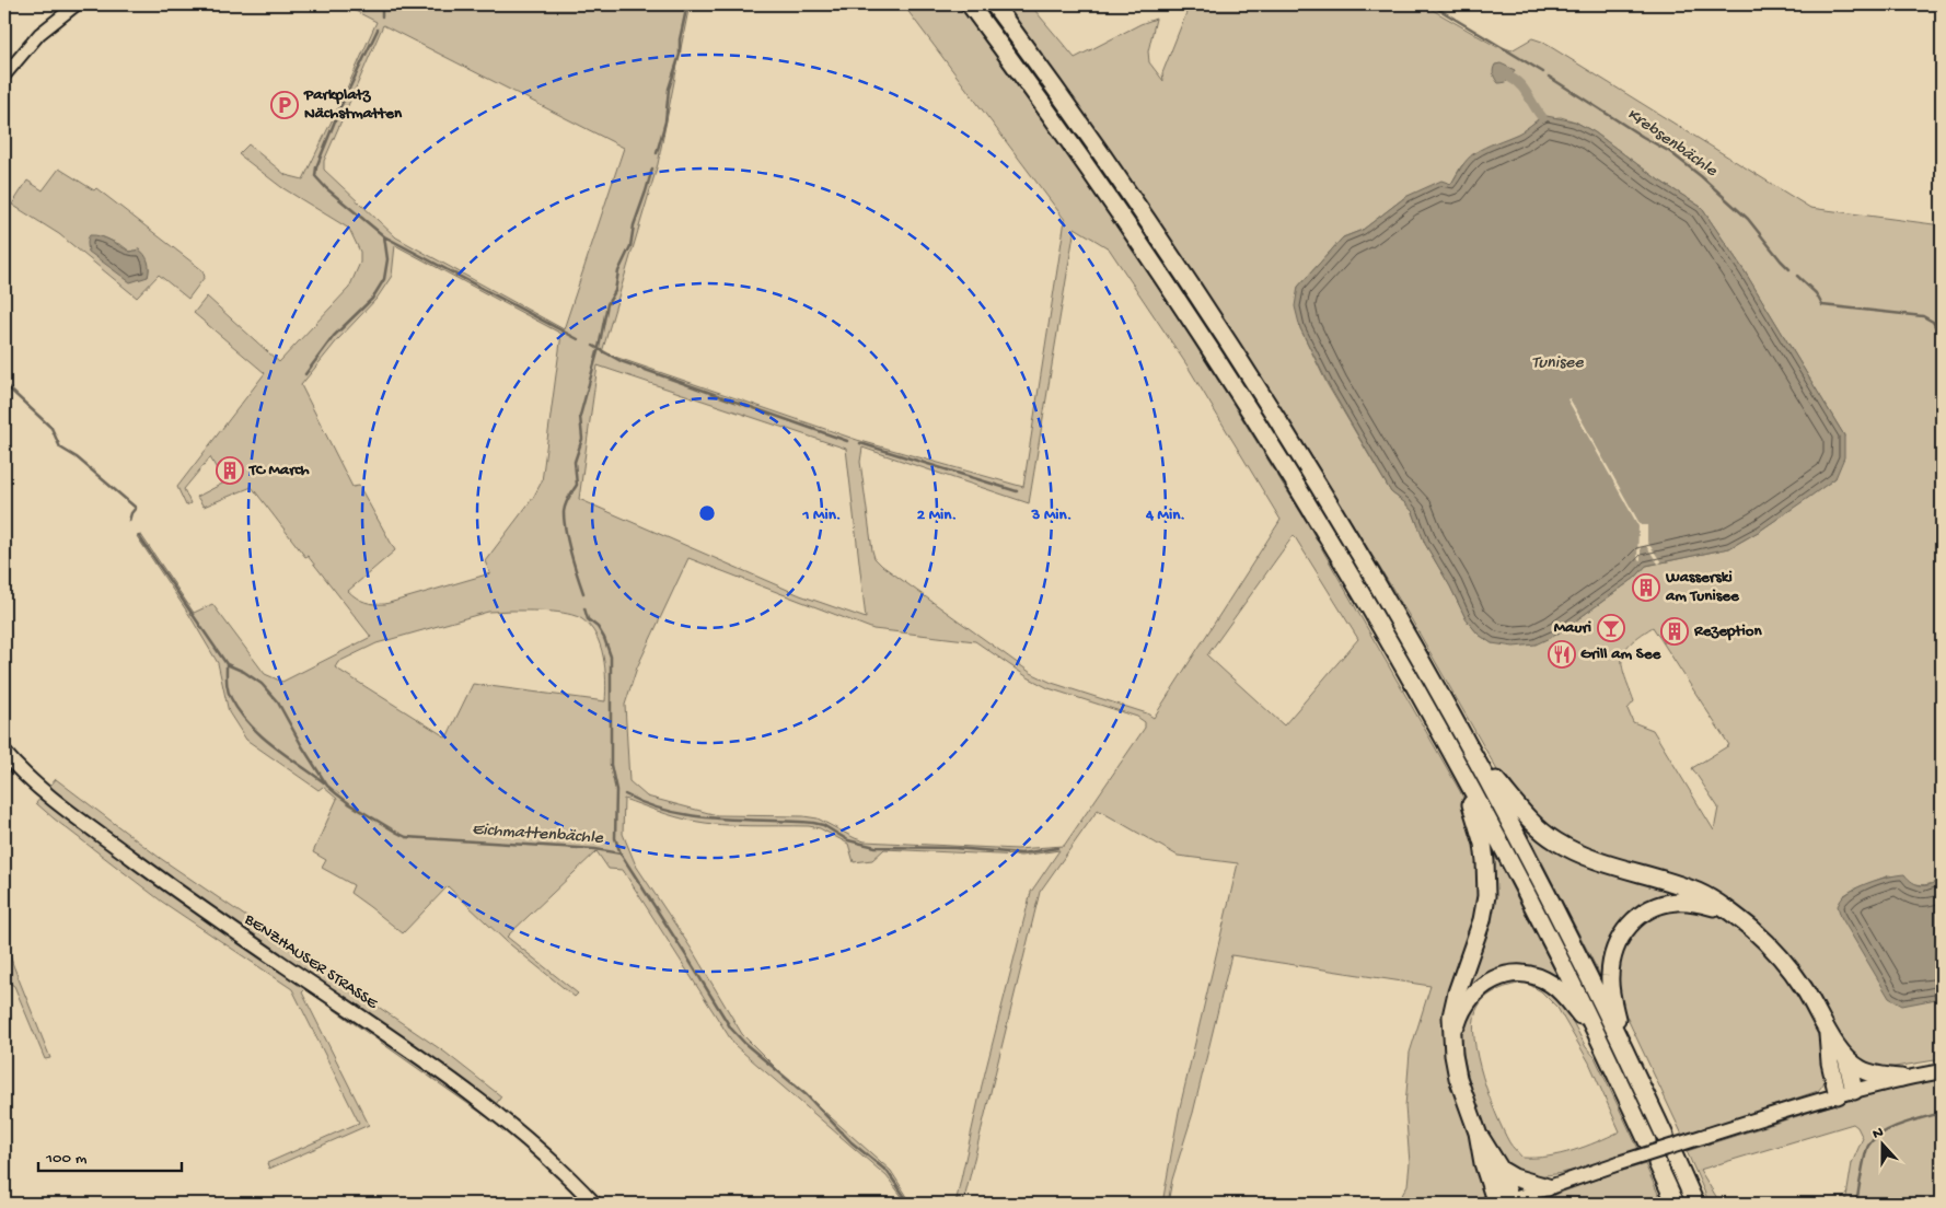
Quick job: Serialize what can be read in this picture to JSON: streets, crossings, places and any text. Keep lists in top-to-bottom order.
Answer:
{
  "streets": {
    "main road": ["BENZHAUSER STRASSE"]
  },
  "water": ["Krebsenbächle", "Tunisee", "Eichmattenbächle"],
  "places": {
    "parking": ["Parkplatz Nächstmatten"],
    "building": ["TC March", "Wasserski am Tunisee", "Rezeption"],
    "bar": ["Mauri"],
    "restaurant": ["Grill am See"]
  },
  "scale_bar": "100 m",
  "north": "top",
  "rings": [
    "1 Min.",
    "2 Min.",
    "3 Min.",
    "4 Min."
  ]
}
